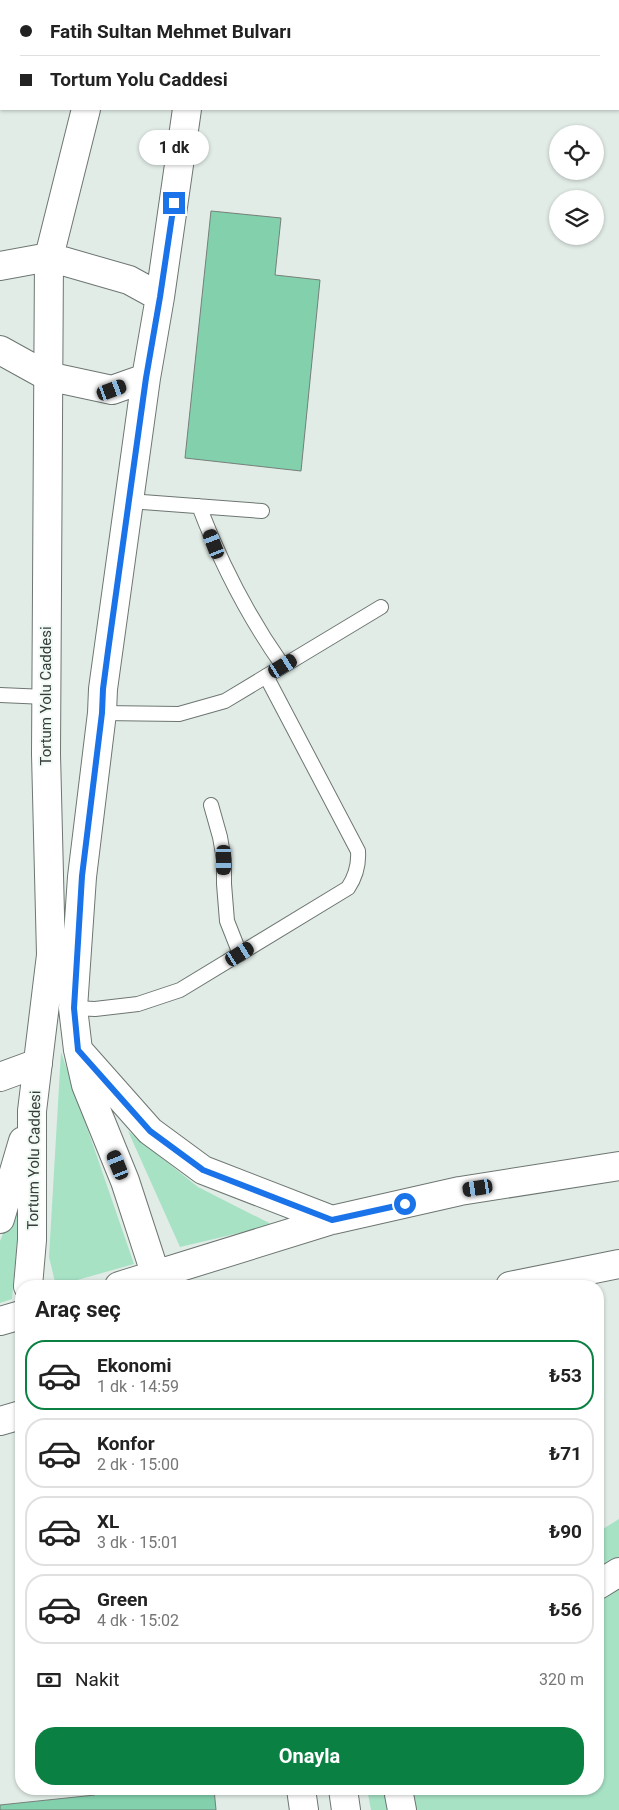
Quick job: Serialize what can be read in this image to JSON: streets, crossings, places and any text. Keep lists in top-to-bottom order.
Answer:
{
  "streets": {
    "main road": ["Tortum Yolu Caddesi"]
  },
  "page": {
    "banner": ["Fatih Sultan Mehmet Bulvarı", "Tortum Yolu Caddesi"],
    "bubble": "1 dk",
    "heading": "Araç seç",
    "list": [
      {
        "name": "Ekonomi",
        "note": "1 dk · 14:59",
        "value": "₺53"
      },
      {
        "name": "Konfor",
        "note": "2 dk · 15:00",
        "value": "₺71"
      },
      {
        "name": "XL",
        "note": "3 dk · 15:01",
        "value": "₺90"
      },
      {
        "name": "Green",
        "note": "4 dk · 15:02",
        "value": "₺56"
      }
    ],
    "pay": ["Nakit", "320 m"],
    "buttons": "Onayla"
  }
}
